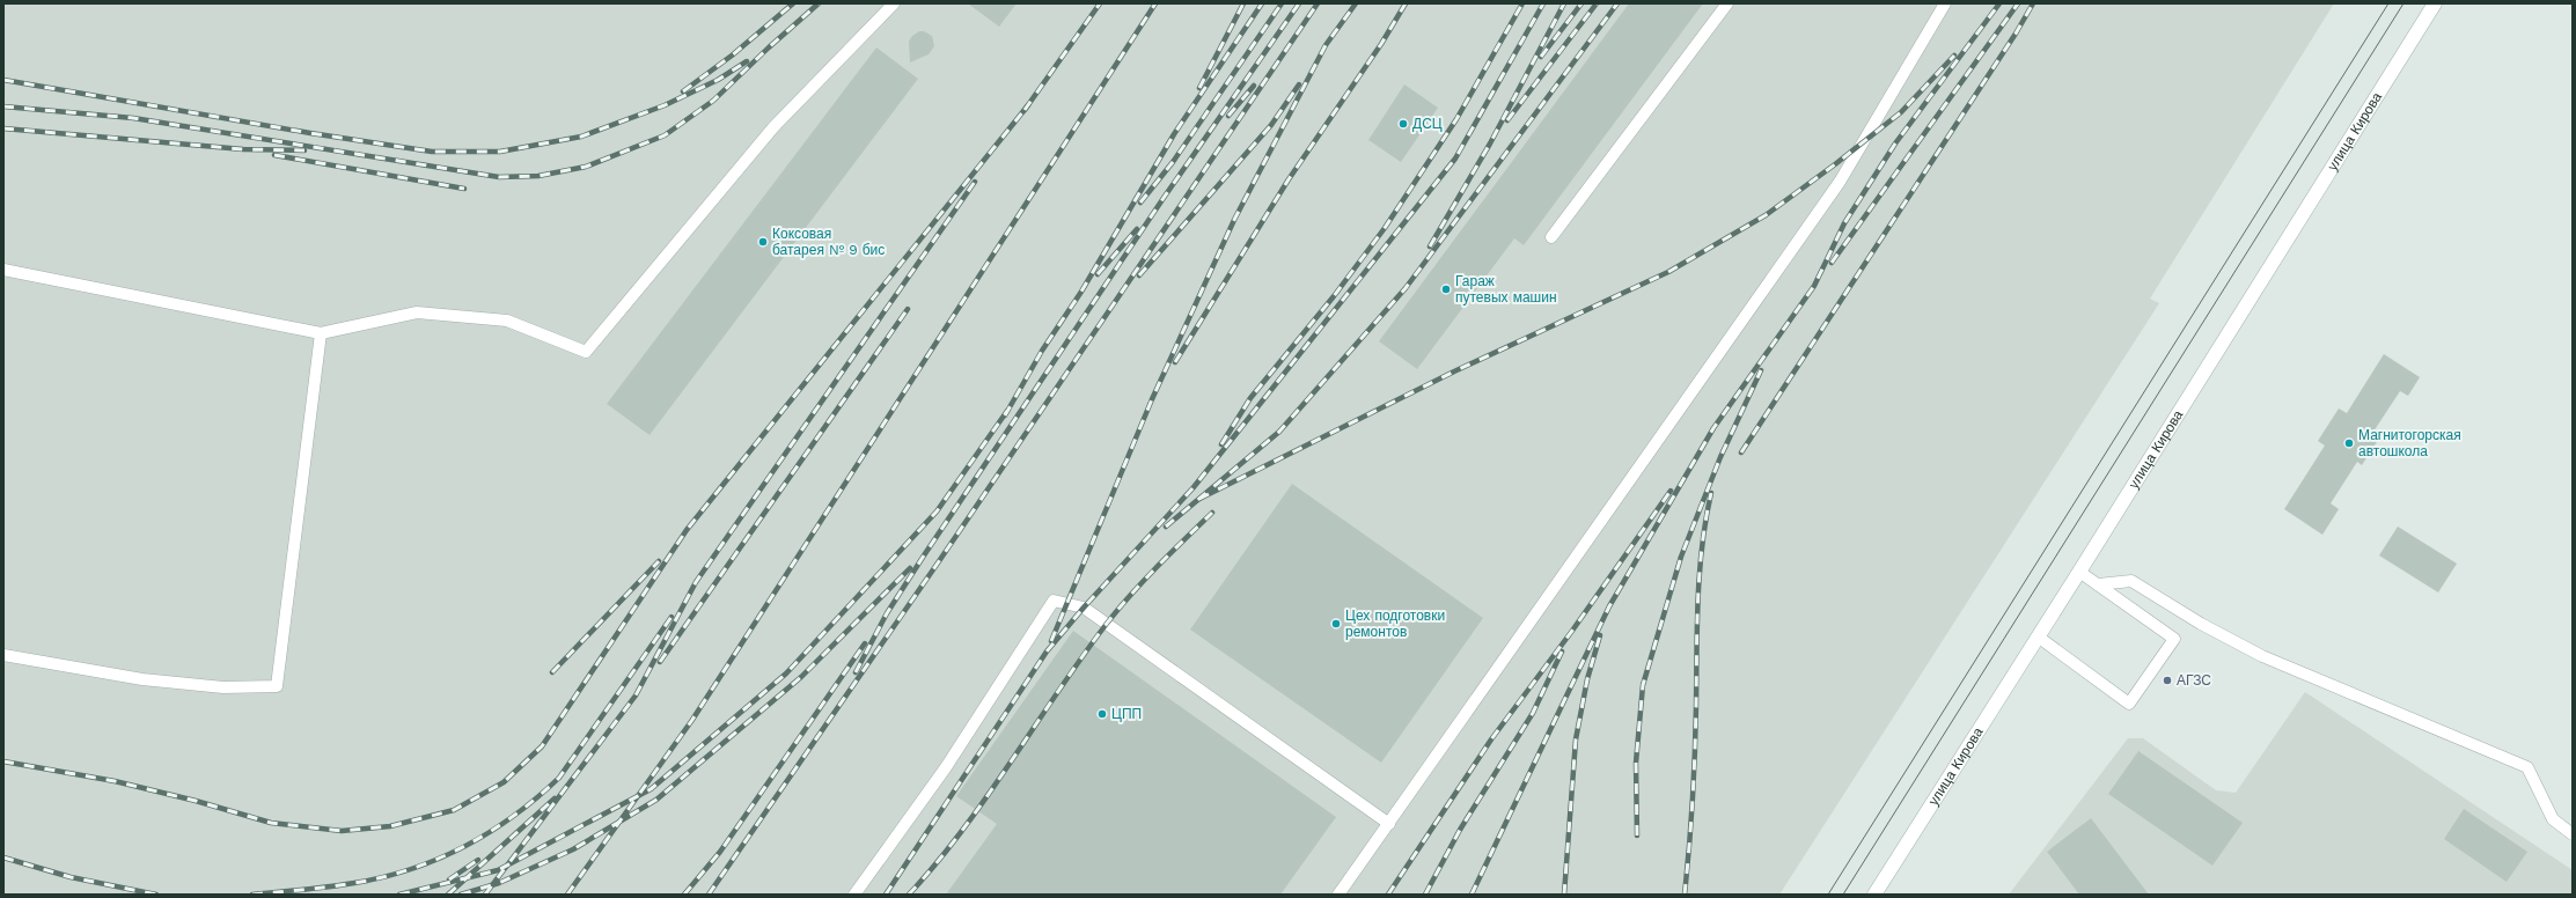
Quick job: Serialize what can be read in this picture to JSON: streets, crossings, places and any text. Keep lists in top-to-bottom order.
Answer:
{
  "streets": {
    "main road": ["улица Кирова"]
  },
  "places": [
    "ДСЦ",
    "Коксовая батарея № 9 бис",
    "Гараж путевых машин",
    "Магнитогорская автошкола",
    "Цех подготовки ремонтов",
    "АГЗС",
    "ЦПП"
  ]
}
